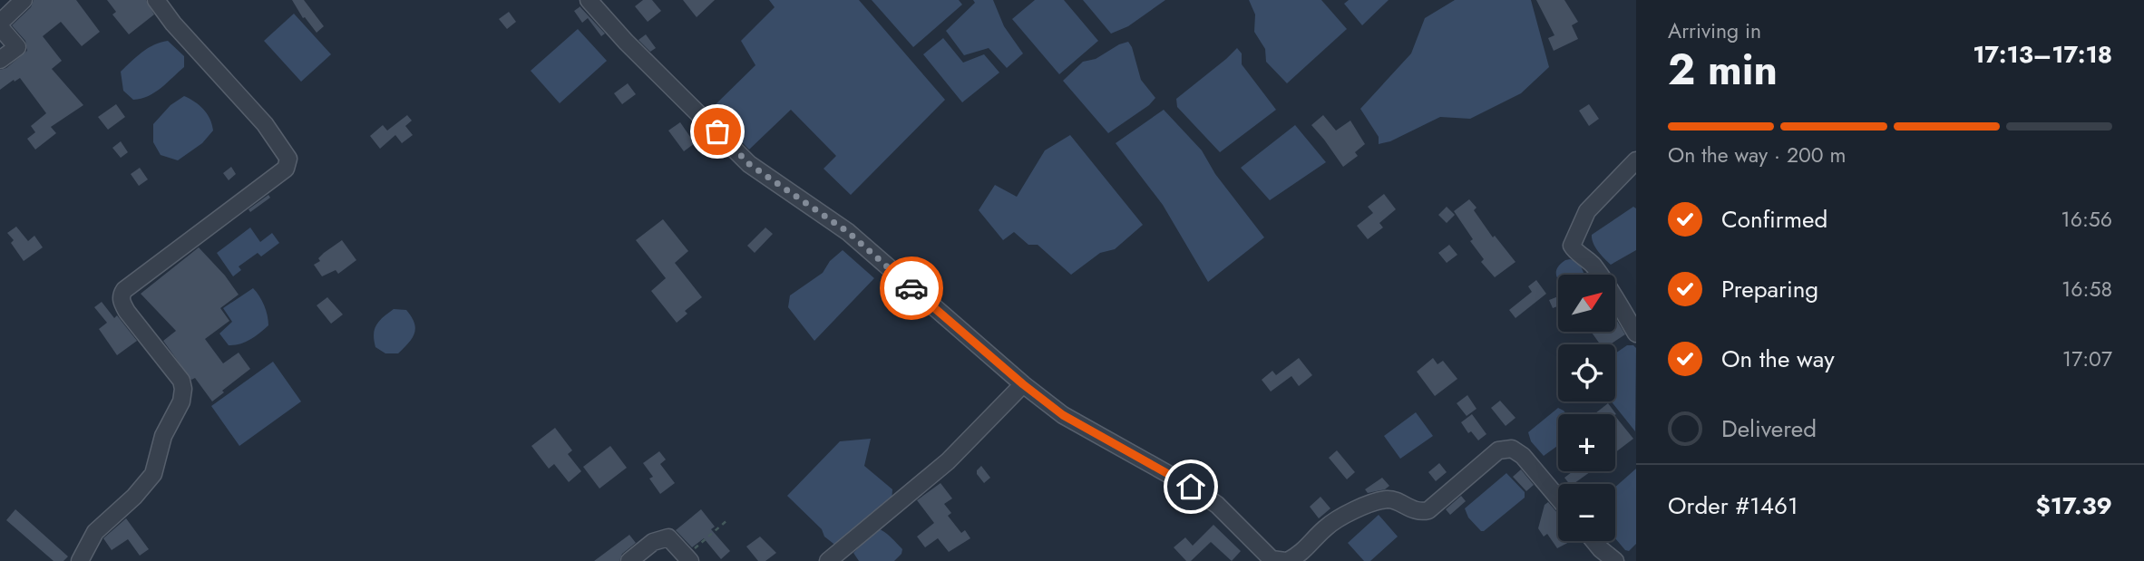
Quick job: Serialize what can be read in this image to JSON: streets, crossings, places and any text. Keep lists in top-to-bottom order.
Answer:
{
  "north": "top right",
  "page": {
    "heading": ["2 min", "Arriving in", "17:13–17:18"],
    "panel": ["Order #1461", "$17.39"],
    "bar": "On the way · 200 m",
    "list": [
      ["Confirmed", "16:56"],
      ["Preparing", "16:58"],
      ["On the way", "17:07"],
      "Delivered"
    ],
    "map_buttons": ["+", "−"]
  }
}
